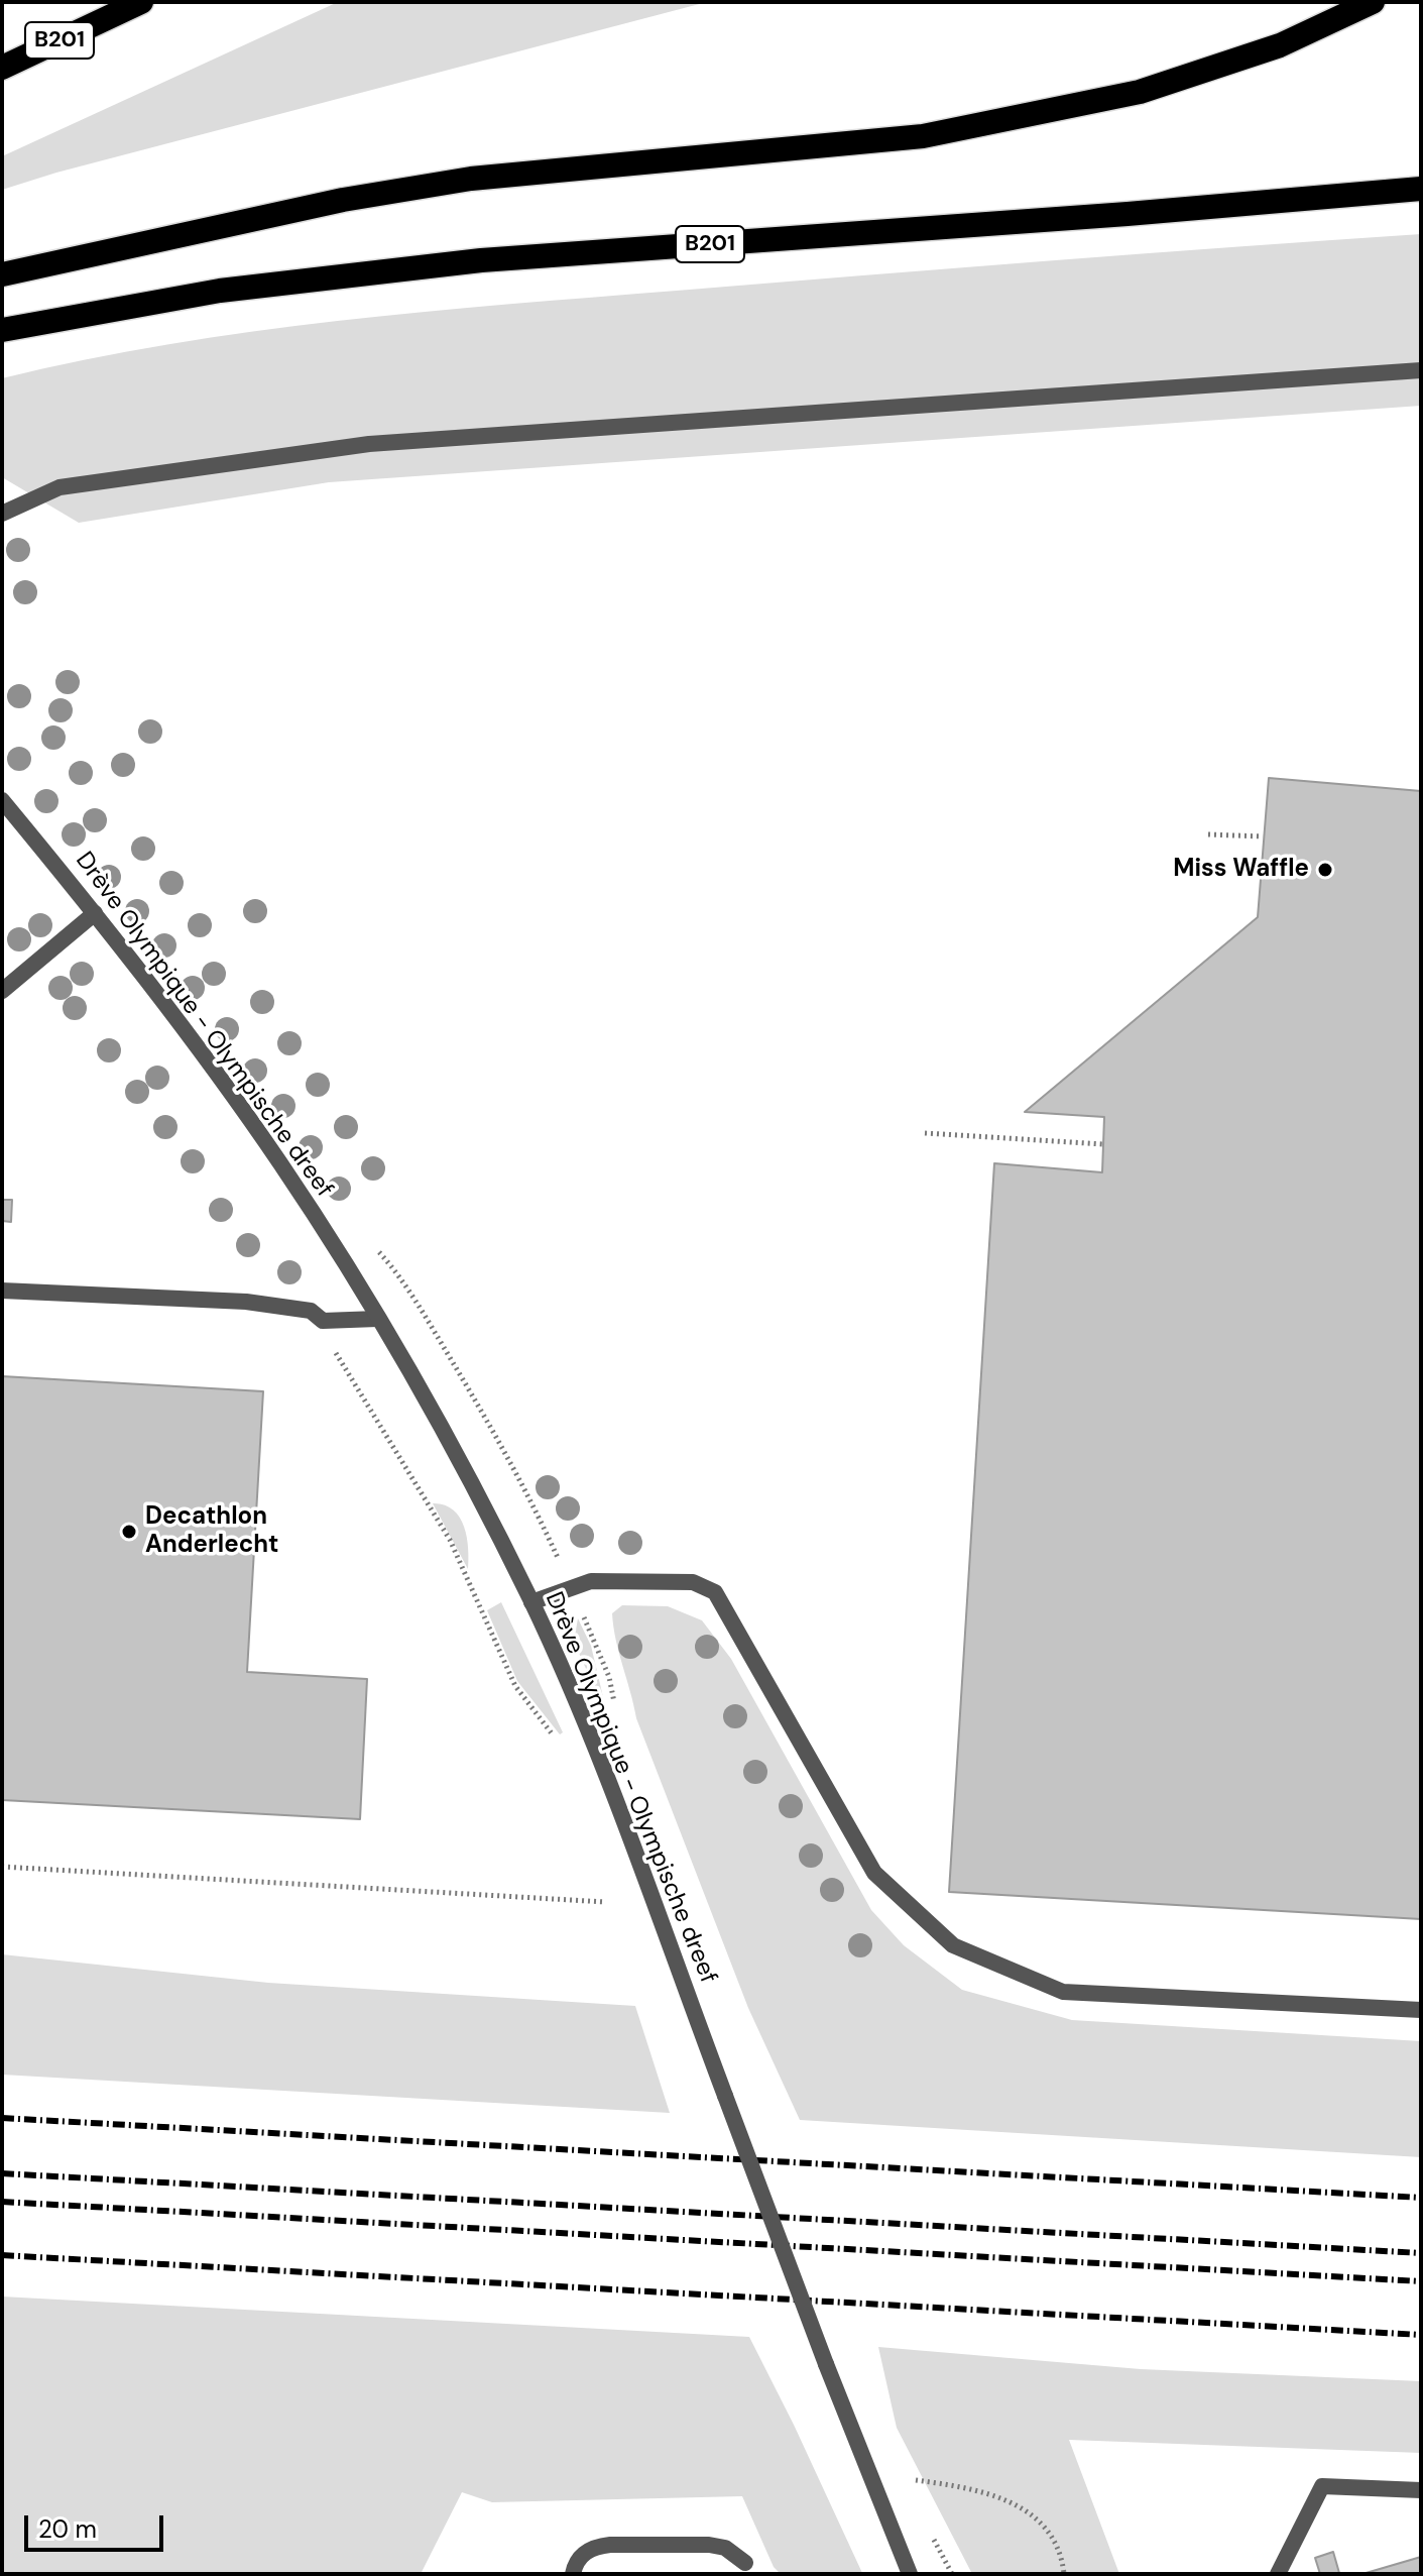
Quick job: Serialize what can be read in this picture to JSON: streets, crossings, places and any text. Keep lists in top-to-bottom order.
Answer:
{
  "streets": {
    "highway": ["B201"],
    "street": ["Drève Olympique - Olympische dreef"]
  },
  "places": ["Miss Waffle", "Decathlon Anderlecht"],
  "scale_bar": "20 m"
}
